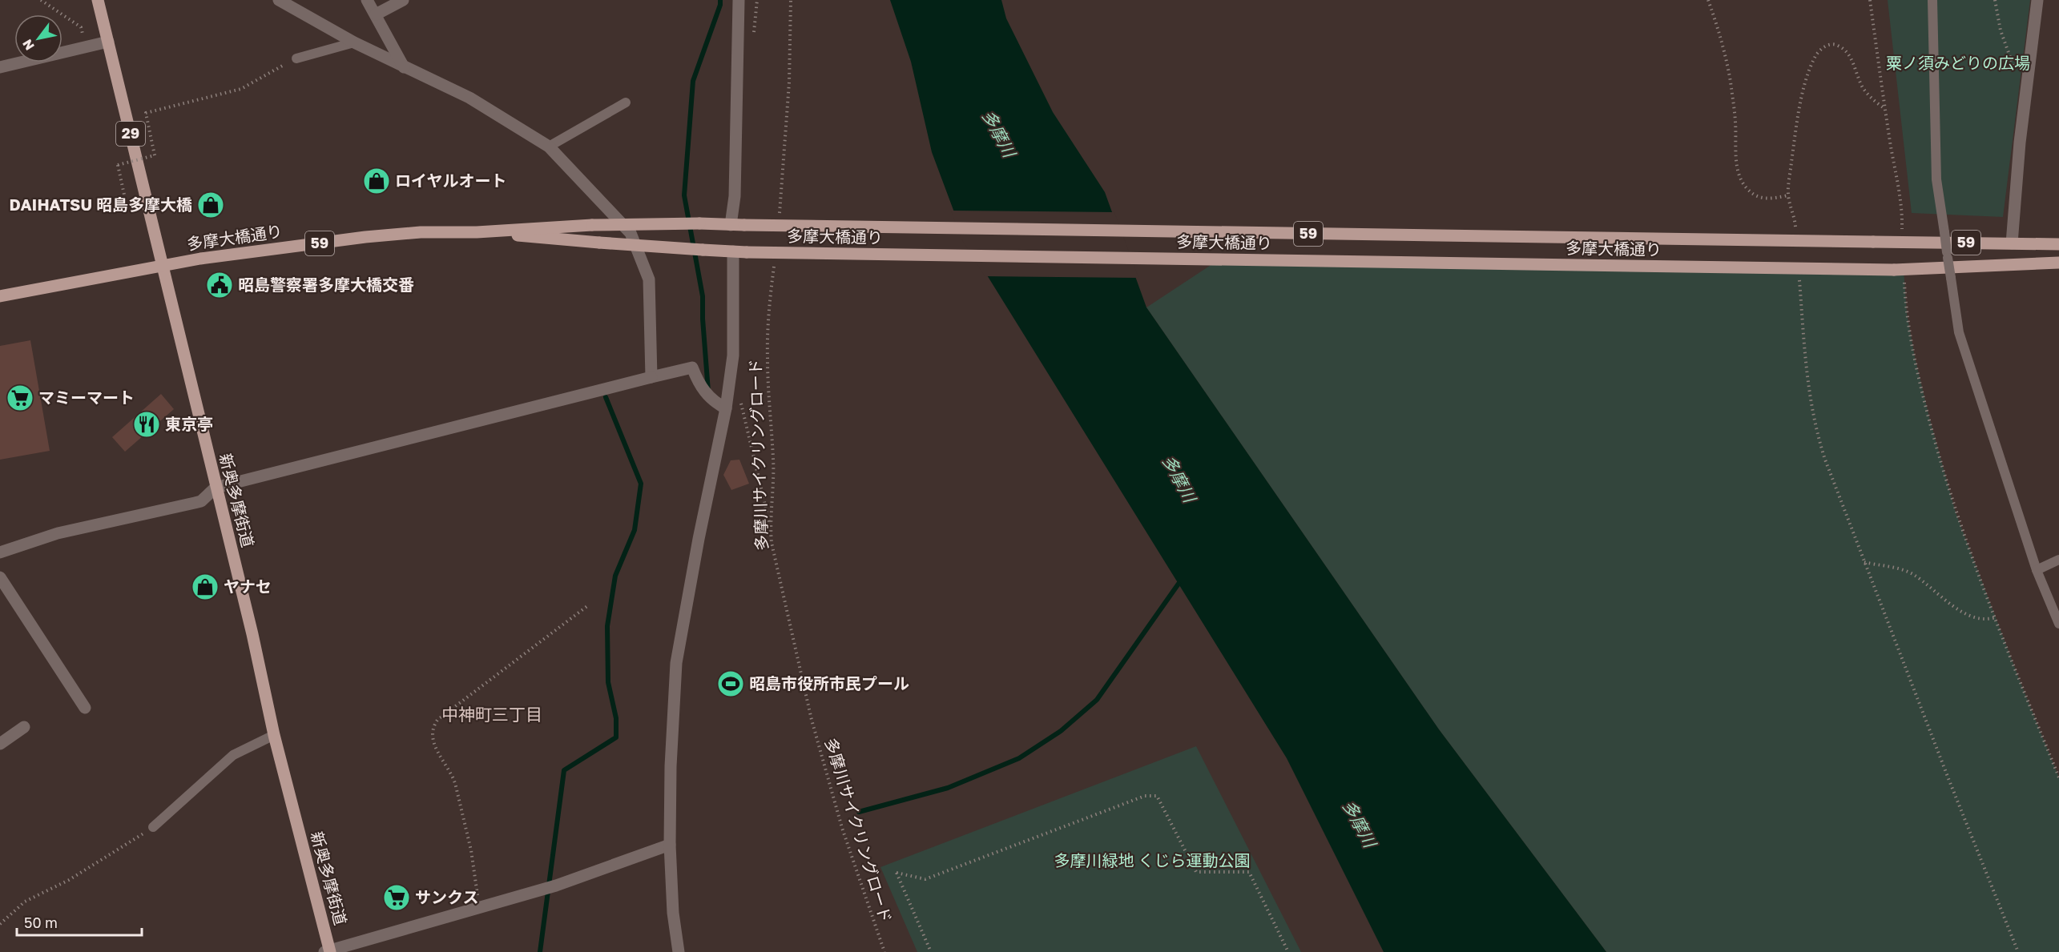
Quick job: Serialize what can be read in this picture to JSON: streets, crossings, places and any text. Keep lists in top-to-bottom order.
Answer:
{
  "streets": {
    "main road": [
      "29",
      "59",
      "多摩大橋通り",
      "新奥多摩街道"
    ],
    "path": ["多摩川サイクリングロード"]
  },
  "crossings": [
    ["多摩大橋通り", "新奥多摩街道"]
  ],
  "districts": ["中神町三丁目"],
  "water": ["多摩川"],
  "parks": ["粟ノ須みどりの広場", "多摩川緑地 くじら運動公園"],
  "places": {
    "shop": ["ロイヤルオート", "DAIHATSU 昭島多摩大橋", "ヤナセ"],
    "public building": ["昭島警察署多摩大橋交番"],
    "supermarket": ["マミーマート", "サンクス"],
    "restaurant": ["東京亭"],
    "sports": ["昭島市役所市民プール"]
  },
  "scale_bar": "50 m",
  "north": "bottom left"
}
